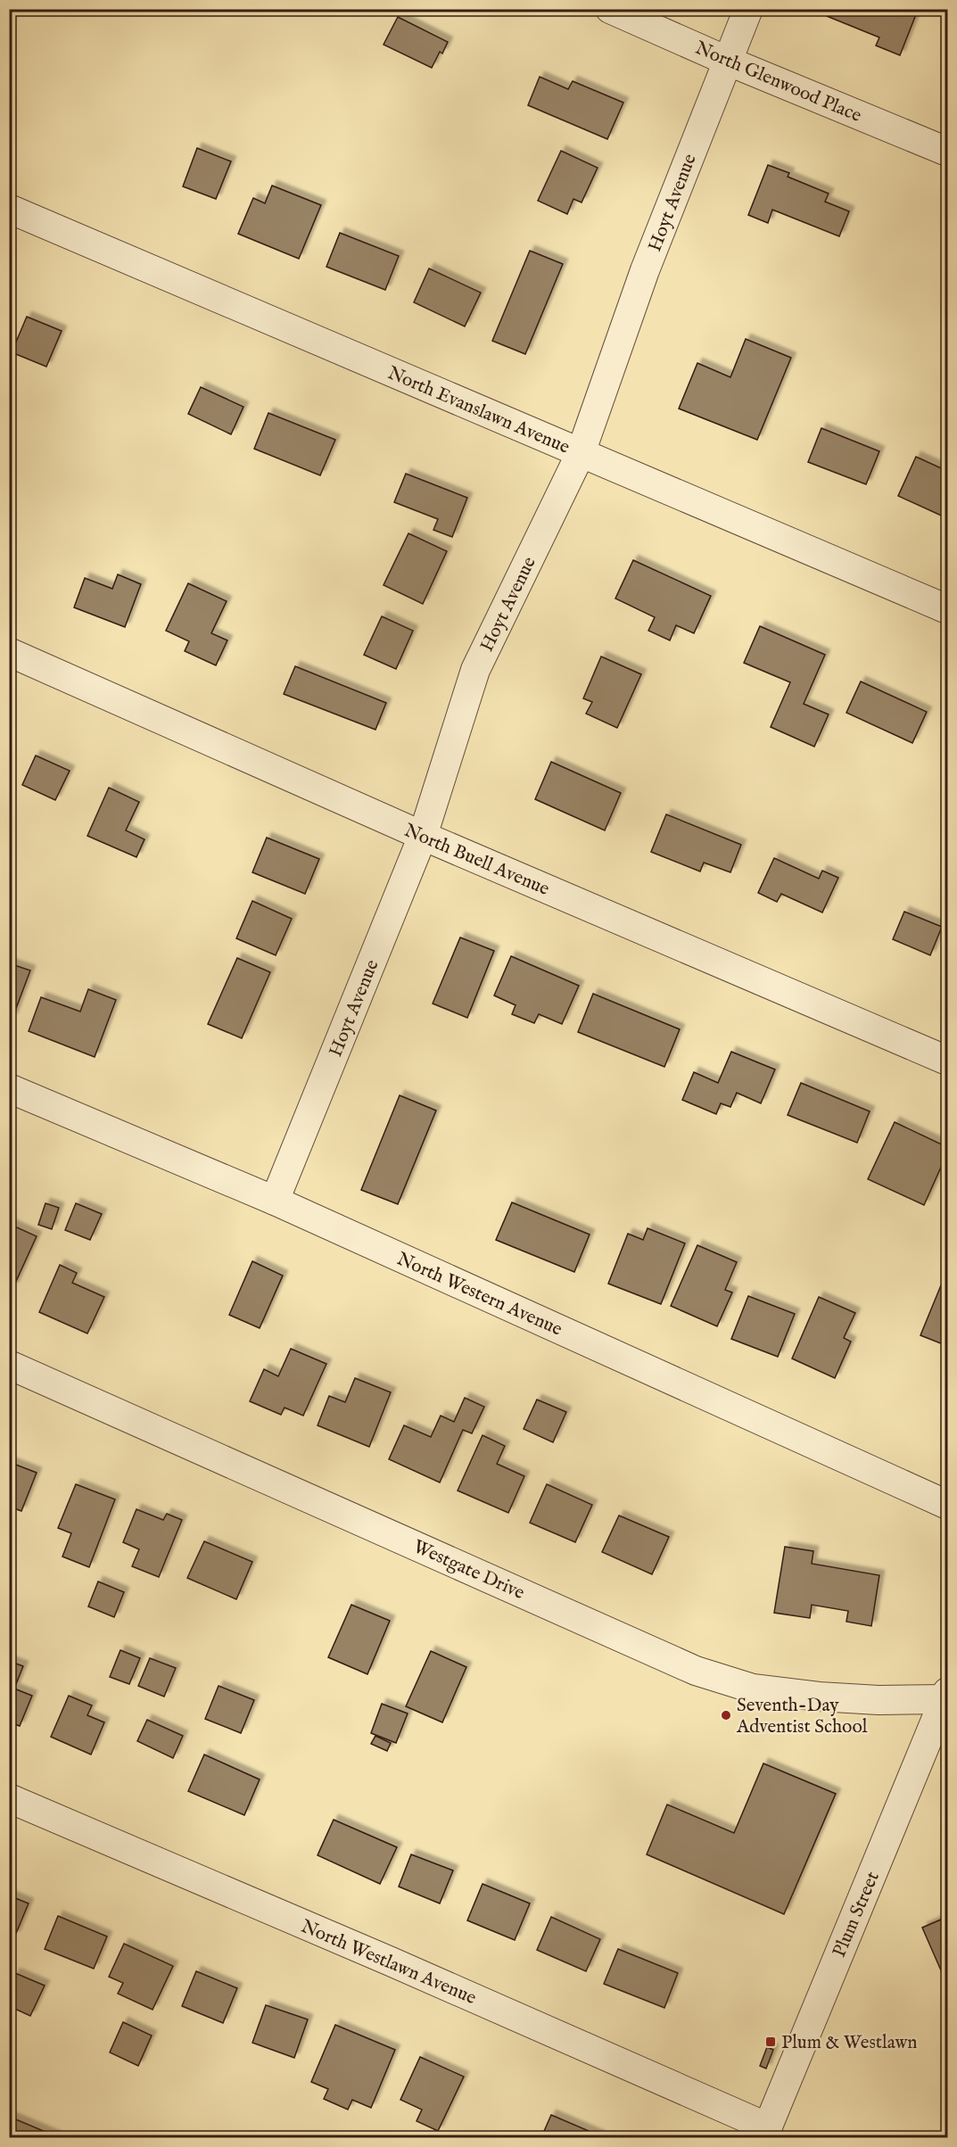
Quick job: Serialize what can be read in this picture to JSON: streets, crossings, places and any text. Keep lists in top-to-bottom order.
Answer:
{
  "streets": {
    "street": [
      "North Glenwood Place",
      "Hoyt Avenue",
      "North Evanslawn Avenue",
      "North Buell Avenue",
      "North Western Avenue",
      "Westgate Drive",
      "Plum Street",
      "North Westlawn Avenue"
    ]
  },
  "crossings": [
    ["North Glenwood Place", "Hoyt Avenue"],
    ["Hoyt Avenue", "North Evanslawn Avenue"],
    ["Hoyt Avenue", "North Buell Avenue"],
    ["Hoyt Avenue", "North Western Avenue"],
    ["Westgate Drive", "Plum Street"],
    ["Plum Street", "North Westlawn Avenue"]
  ],
  "places": {
    "other": ["Seventh-Day Adventist School"],
    "transit": ["Plum & Westlawn"]
  }
}
